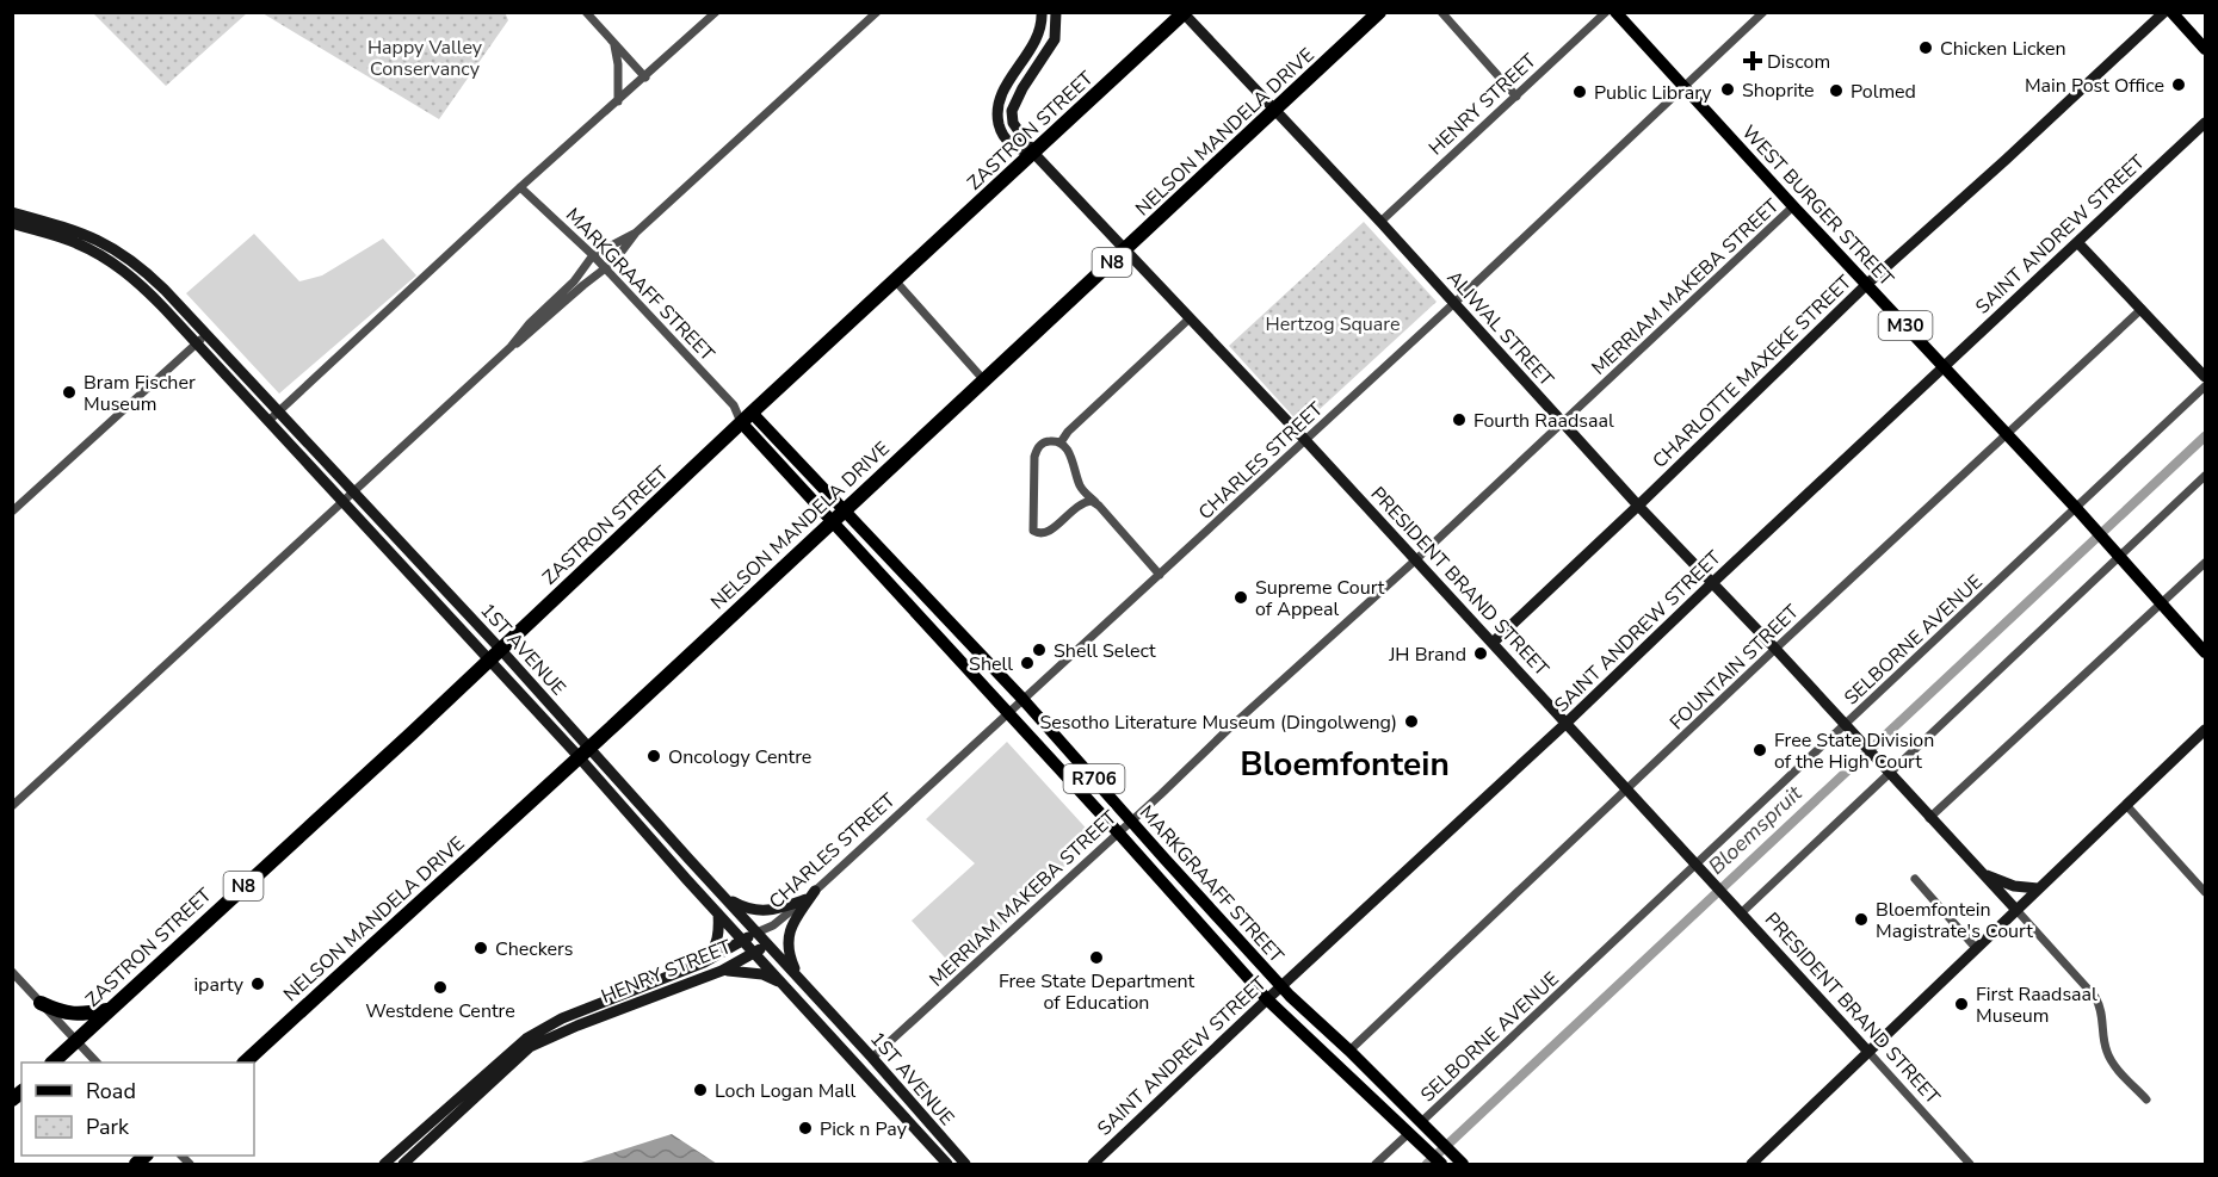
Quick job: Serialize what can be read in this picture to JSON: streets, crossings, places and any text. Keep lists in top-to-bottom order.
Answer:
{
  "streets": {
    "highway": ["ZASTRON STREET", "NELSON MANDELA DRIVE", "N8"],
    "main road": [
      "WEST BURGER STREET",
      "MARKGRAAFF STREET",
      "M30",
      "R706"
    ],
    "street": [
      "HENRY STREET",
      "SAINT ANDREW STREET",
      "MERRIAM MAKEBA STREET",
      "ALIWAL STREET",
      "CHARLOTTE MAXEKE STREET",
      "CHARLES STREET",
      "PRESIDENT BRAND STREET",
      "SELBORNE AVENUE",
      "1ST AVENUE",
      "FOUNTAIN STREET"
    ]
  },
  "crossings": [
    ["HENRY STREET", "ALIWAL STREET"],
    ["HENRY STREET", "CHARLES STREET"],
    ["HENRY STREET", "1ST AVENUE"],
    ["ZASTRON STREET", "MARKGRAAFF STREET"],
    ["ZASTRON STREET", "ALIWAL STREET"],
    ["ZASTRON STREET", "PRESIDENT BRAND STREET"],
    ["ZASTRON STREET", "1ST AVENUE"],
    ["NELSON MANDELA DRIVE", "MARKGRAAFF STREET"],
    ["NELSON MANDELA DRIVE", "ALIWAL STREET"],
    ["NELSON MANDELA DRIVE", "PRESIDENT BRAND STREET"],
    ["NELSON MANDELA DRIVE", "1ST AVENUE"],
    ["WEST BURGER STREET", "SAINT ANDREW STREET"],
    ["WEST BURGER STREET", "MERRIAM MAKEBA STREET"],
    ["WEST BURGER STREET", "M30"],
    ["WEST BURGER STREET", "CHARLOTTE MAXEKE STREET"],
    ["WEST BURGER STREET", "CHARLES STREET"],
    ["WEST BURGER STREET", "SELBORNE AVENUE"],
    ["WEST BURGER STREET", "FOUNTAIN STREET"],
    ["SAINT ANDREW STREET", "MARKGRAAFF STREET"],
    ["SAINT ANDREW STREET", "ALIWAL STREET"],
    ["SAINT ANDREW STREET", "PRESIDENT BRAND STREET"],
    ["MARKGRAAFF STREET", "MERRIAM MAKEBA STREET"],
    ["MARKGRAAFF STREET", "CHARLES STREET"],
    ["MARKGRAAFF STREET", "SELBORNE AVENUE"],
    ["MARKGRAAFF STREET", "FOUNTAIN STREET"],
    ["MERRIAM MAKEBA STREET", "ALIWAL STREET"],
    ["MERRIAM MAKEBA STREET", "PRESIDENT BRAND STREET"],
    ["MERRIAM MAKEBA STREET", "1ST AVENUE"],
    ["ALIWAL STREET", "CHARLOTTE MAXEKE STREET"],
    ["ALIWAL STREET", "CHARLES STREET"],
    ["ALIWAL STREET", "SELBORNE AVENUE"],
    ["ALIWAL STREET", "FOUNTAIN STREET"],
    ["CHARLOTTE MAXEKE STREET", "PRESIDENT BRAND STREET"],
    ["CHARLES STREET", "PRESIDENT BRAND STREET"],
    ["PRESIDENT BRAND STREET", "SELBORNE AVENUE"],
    ["PRESIDENT BRAND STREET", "FOUNTAIN STREET"]
  ],
  "districts": ["Bloemfontein"],
  "water": ["Bloemspruit"],
  "parks": ["Happy Valley Conservancy", "Hertzog Square"],
  "places": {
    "other": [
      "Chicken Licken",
      "Main Post Office",
      "Shoprite",
      "Polmed",
      "Public Library",
      "Bram Fischer Museum",
      "Fourth Raadsaal",
      "Supreme Court of Appeal",
      "Shell Select",
      "JH Brand",
      "Shell",
      "Sesotho Literature Museum (Dingolweng)",
      "Free State Division of the High Court",
      "Oncology Centre",
      "Bloemfontein Magistrate's Court",
      "Checkers",
      "Free State Department of Education",
      "iparty",
      "Westdene Centre",
      "First Raadsaal Museum",
      "Loch Logan Mall",
      "Pick n Pay"
    ],
    "health": ["Discom"]
  },
  "legend": ["Road", "Park"]
}
